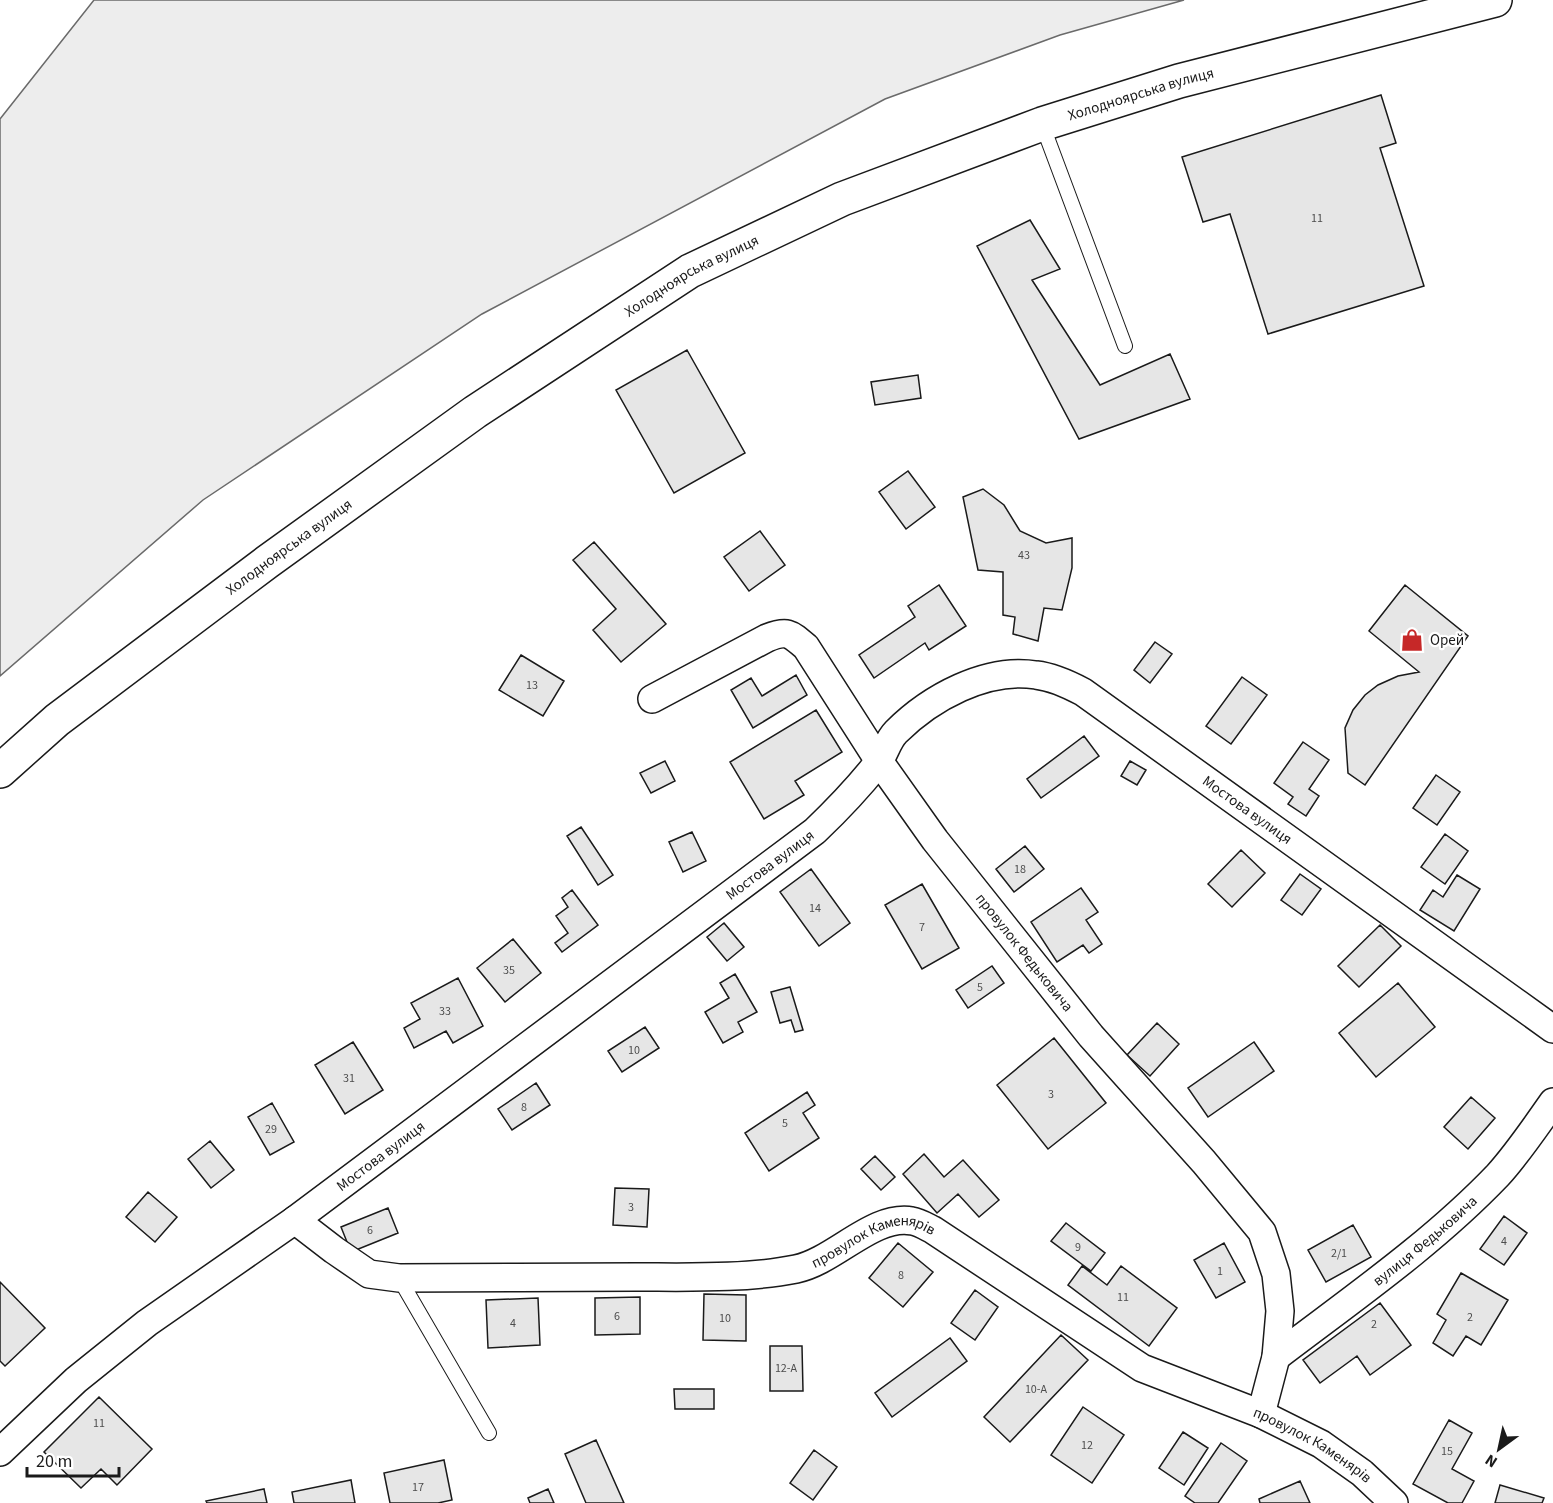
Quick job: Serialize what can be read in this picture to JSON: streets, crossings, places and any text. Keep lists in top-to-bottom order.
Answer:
{
  "streets": {
    "main road": ["Холодноярська вулиця"],
    "street": [
      "Мостова вулиця",
      "провулок Федьковича",
      "вулиця Федьковича",
      "провулок Каменярів"
    ]
  },
  "crossings": [
    ["Мостова вулиця", "провулок Федьковича"],
    ["Мостова вулиця", "провулок Каменярів"],
    ["провулок Федьковича", "вулиця Федьковича"],
    ["провулок Федьковича", "провулок Каменярів"]
  ],
  "places": {
    "shop": ["Орей"]
  },
  "house_numbers": [
    "11",
    "43",
    "13",
    "18",
    "14",
    "7",
    "35",
    "5",
    "33",
    "10",
    "31",
    "3",
    "8",
    "5",
    "29",
    "3",
    "6",
    "4",
    "9",
    "2/1",
    "1",
    "8",
    "11",
    "6",
    "2",
    "10",
    "4",
    "2",
    "12-А",
    "10-А",
    "11",
    "12",
    "15",
    "17"
  ],
  "scale_bar": "20 m",
  "north": "bottom left"
}
